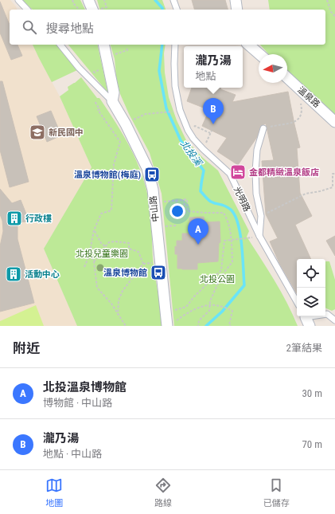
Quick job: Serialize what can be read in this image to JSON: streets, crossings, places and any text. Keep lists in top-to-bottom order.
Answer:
{
  "streets": {
    "street": ["溫泉路", "中山路"],
    "lane": ["光明路"]
  },
  "water": ["北投溪"],
  "parks": ["北投兒童樂園", "北投公園"],
  "places": {
    "school or university": ["新民國中"],
    "hotel": ["金都精緻溫泉飯店"],
    "bus stop": ["溫泉博物館(梅庭)", "溫泉博物館"],
    "building": ["行政樓", "活動中心"]
  },
  "north": "left",
  "page": {
    "search": "搜尋地點",
    "popup": ["瀧乃湯", "地點"],
    "pins": ["B", "A"],
    "heading": ["附近", "2筆結果"],
    "list": [
      {
        "mark": "A",
        "name": "北投溫泉博物館",
        "note": "博物館 · 中山路",
        "value": "30 m"
      },
      {
        "mark": "B",
        "name": "瀧乃湯",
        "note": "地點 · 中山路",
        "value": "70 m"
      }
    ],
    "nav": ["地圖", "路線", "已儲存"]
  }
}
